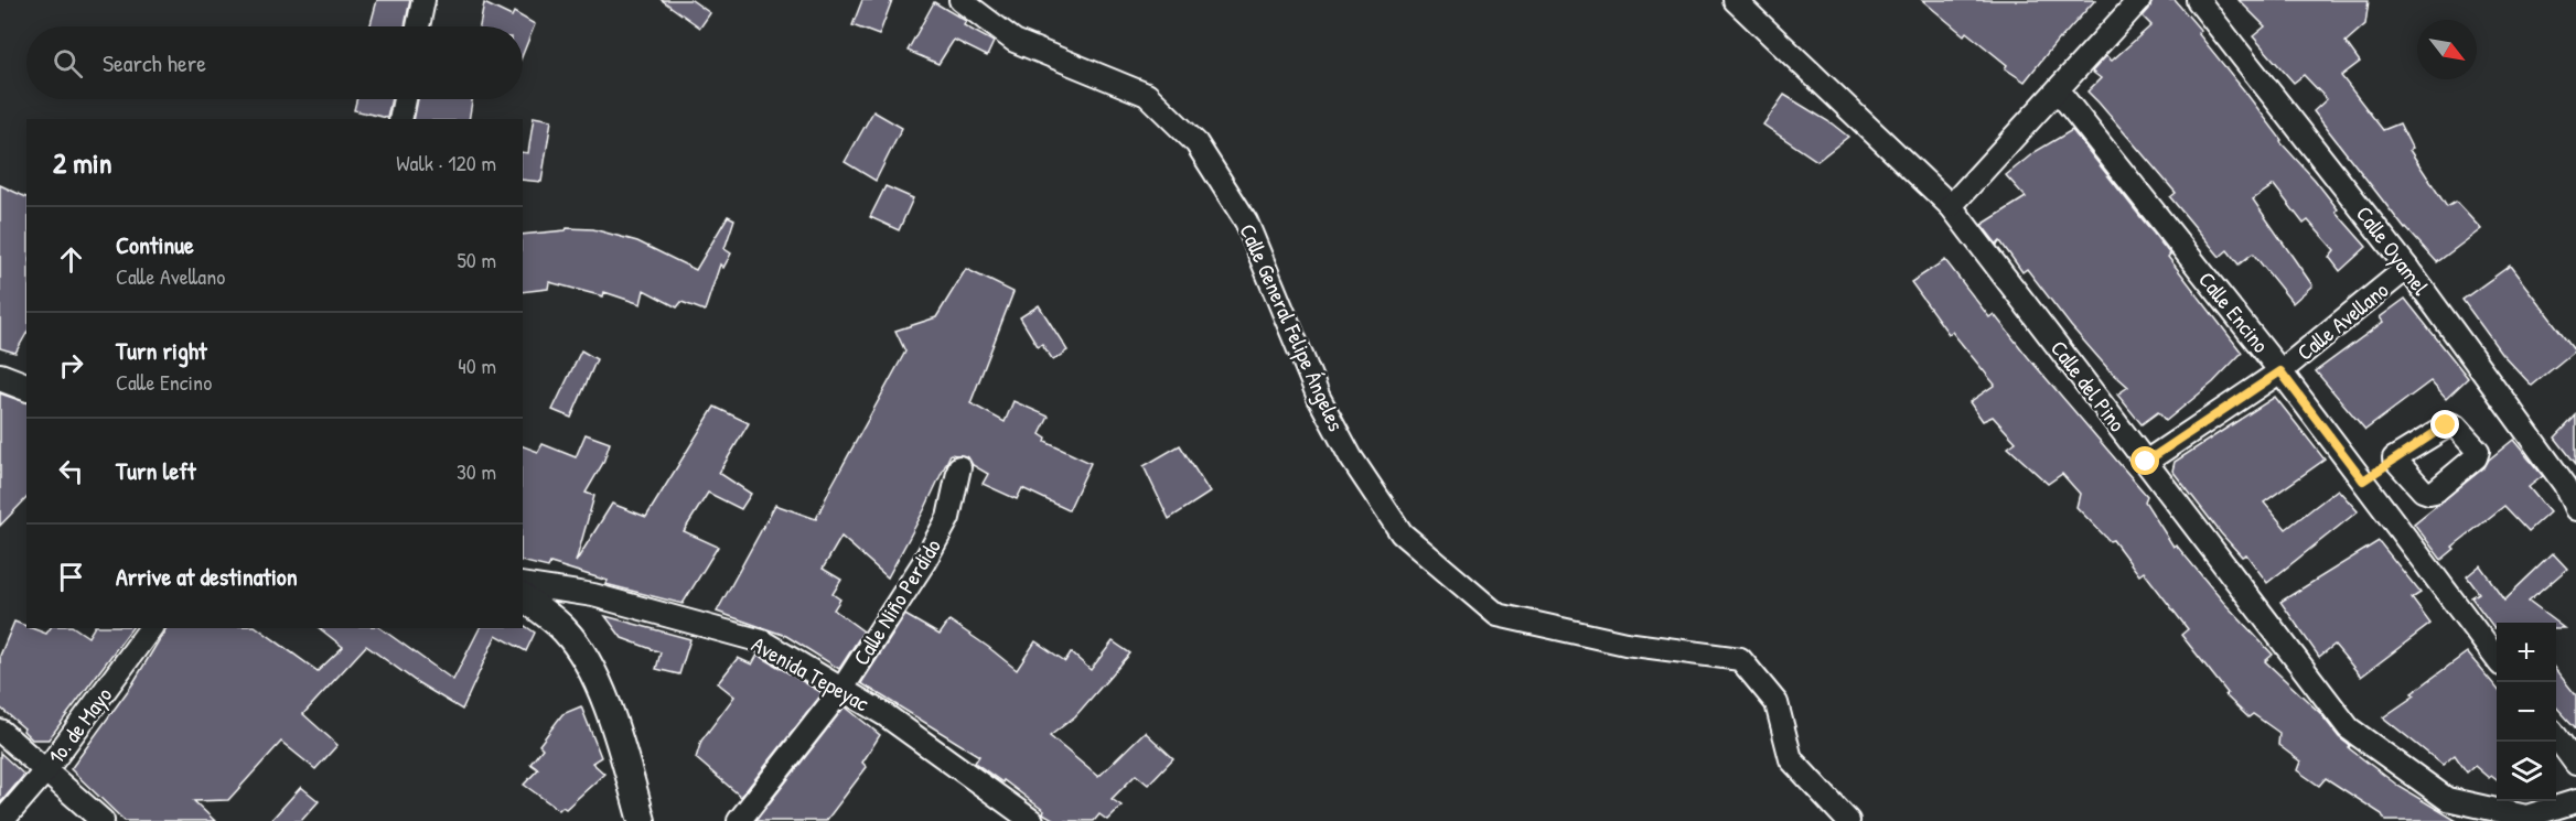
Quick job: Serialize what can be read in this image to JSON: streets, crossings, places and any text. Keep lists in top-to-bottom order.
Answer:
{
  "streets": {
    "street": [
      "Calle Oyamel",
      "Calle Encino",
      "Calle Avellano",
      "Calle General Felipe Ángeles",
      "Calle del Pino",
      "Calle Niño Perdido",
      "Avenida Tepeyac",
      "1o. de Mayo"
    ]
  },
  "crossings": [
    ["Calle Oyamel", "Calle Avellano"],
    ["Calle Encino", "Calle Avellano"],
    ["Calle Avellano", "Calle del Pino"],
    ["Calle Niño Perdido", "Avenida Tepeyac"]
  ],
  "north": "bottom right",
  "page": {
    "search": "Search here",
    "heading": ["2 min", "Walk · 120 m"],
    "list": [
      ["Continue", "Calle Avellano", "50 m"],
      ["Turn right", "Calle Encino", "40 m"],
      ["Turn left", "30 m"],
      "Arrive at destination"
    ],
    "map_buttons": ["+", "−"]
  }
}
